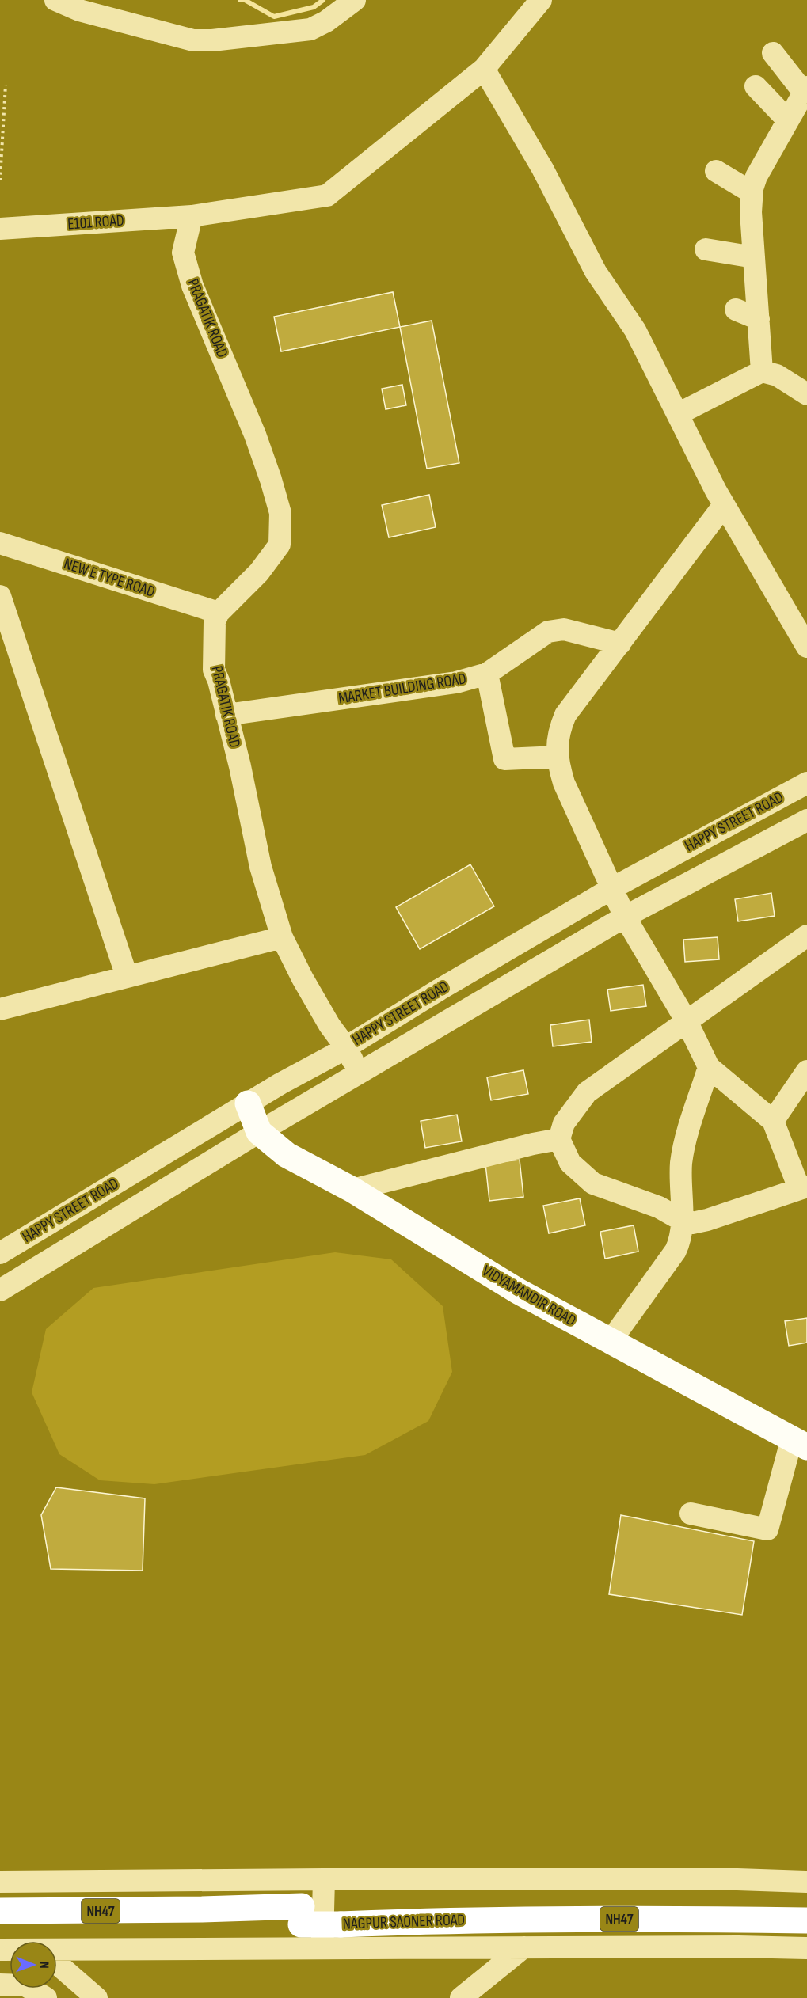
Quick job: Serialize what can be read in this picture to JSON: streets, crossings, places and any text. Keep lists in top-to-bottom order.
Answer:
{
  "streets": {
    "highway": ["NH47", "NAGPUR SAONER ROAD"],
    "main road": ["VIDYAMANDIR ROAD"],
    "street": [
      "E101 ROAD",
      "PRAGATIK ROAD",
      "NEW E TYPE ROAD",
      "MARKET BUILDING ROAD",
      "HAPPY STREET ROAD"
    ]
  },
  "crossings": [
    ["E101 ROAD", "PRAGATIK ROAD"],
    ["PRAGATIK ROAD", "NEW E TYPE ROAD"],
    ["PRAGATIK ROAD", "MARKET BUILDING ROAD"],
    ["PRAGATIK ROAD", "HAPPY STREET ROAD"],
    ["HAPPY STREET ROAD", "VIDYAMANDIR ROAD"]
  ],
  "north": "right"
}
